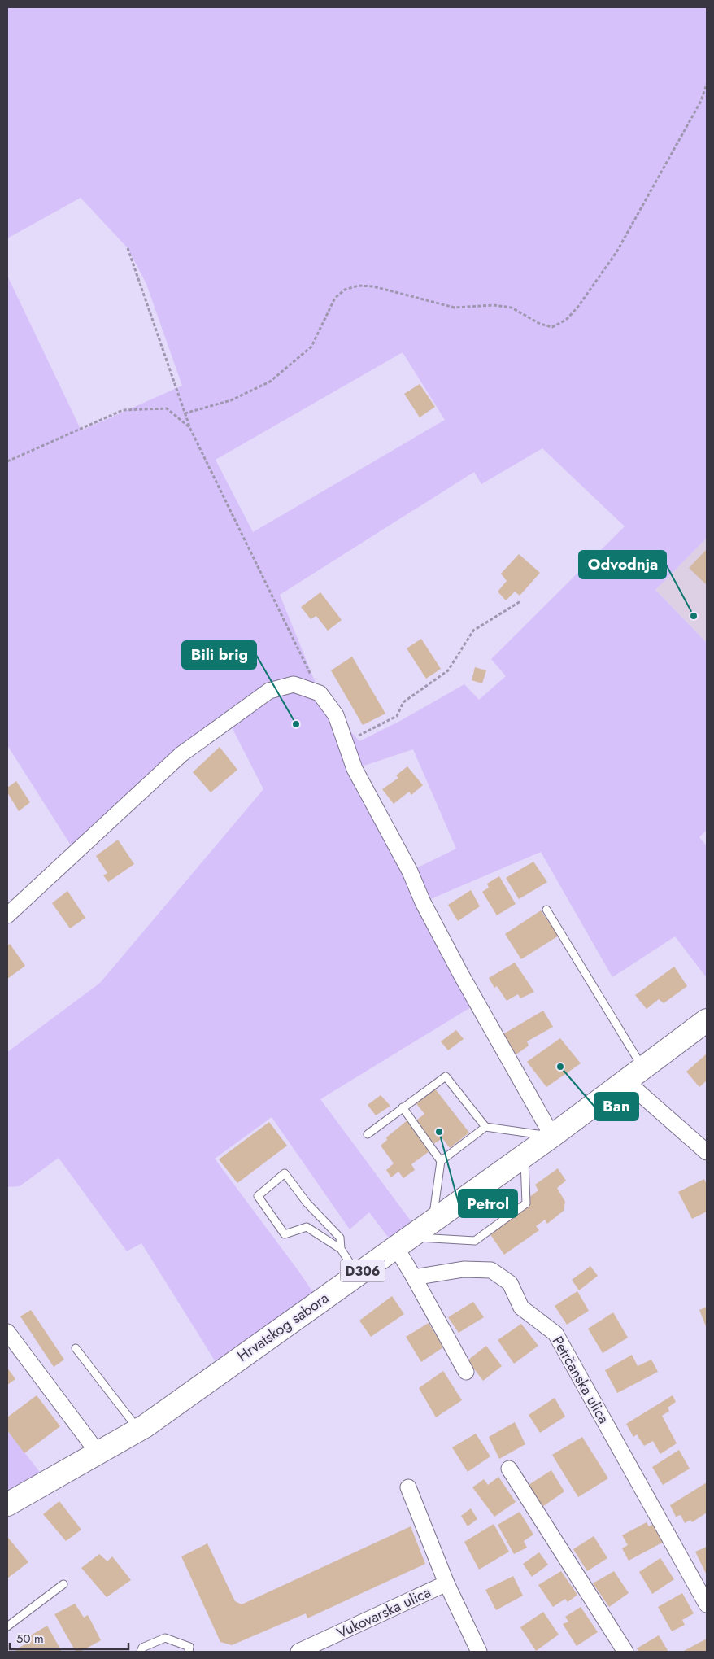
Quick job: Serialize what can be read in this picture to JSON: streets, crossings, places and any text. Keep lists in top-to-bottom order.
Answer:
{
  "streets": {
    "main road": ["D306", "Hrvatskog sabora"],
    "street": ["Petrčanska ulica", "Vukovarska ulica"]
  },
  "places": [
    "Odvodnja",
    "Bili brig",
    "Ban",
    "Petrol"
  ],
  "scale_bar": "50 m"
}
